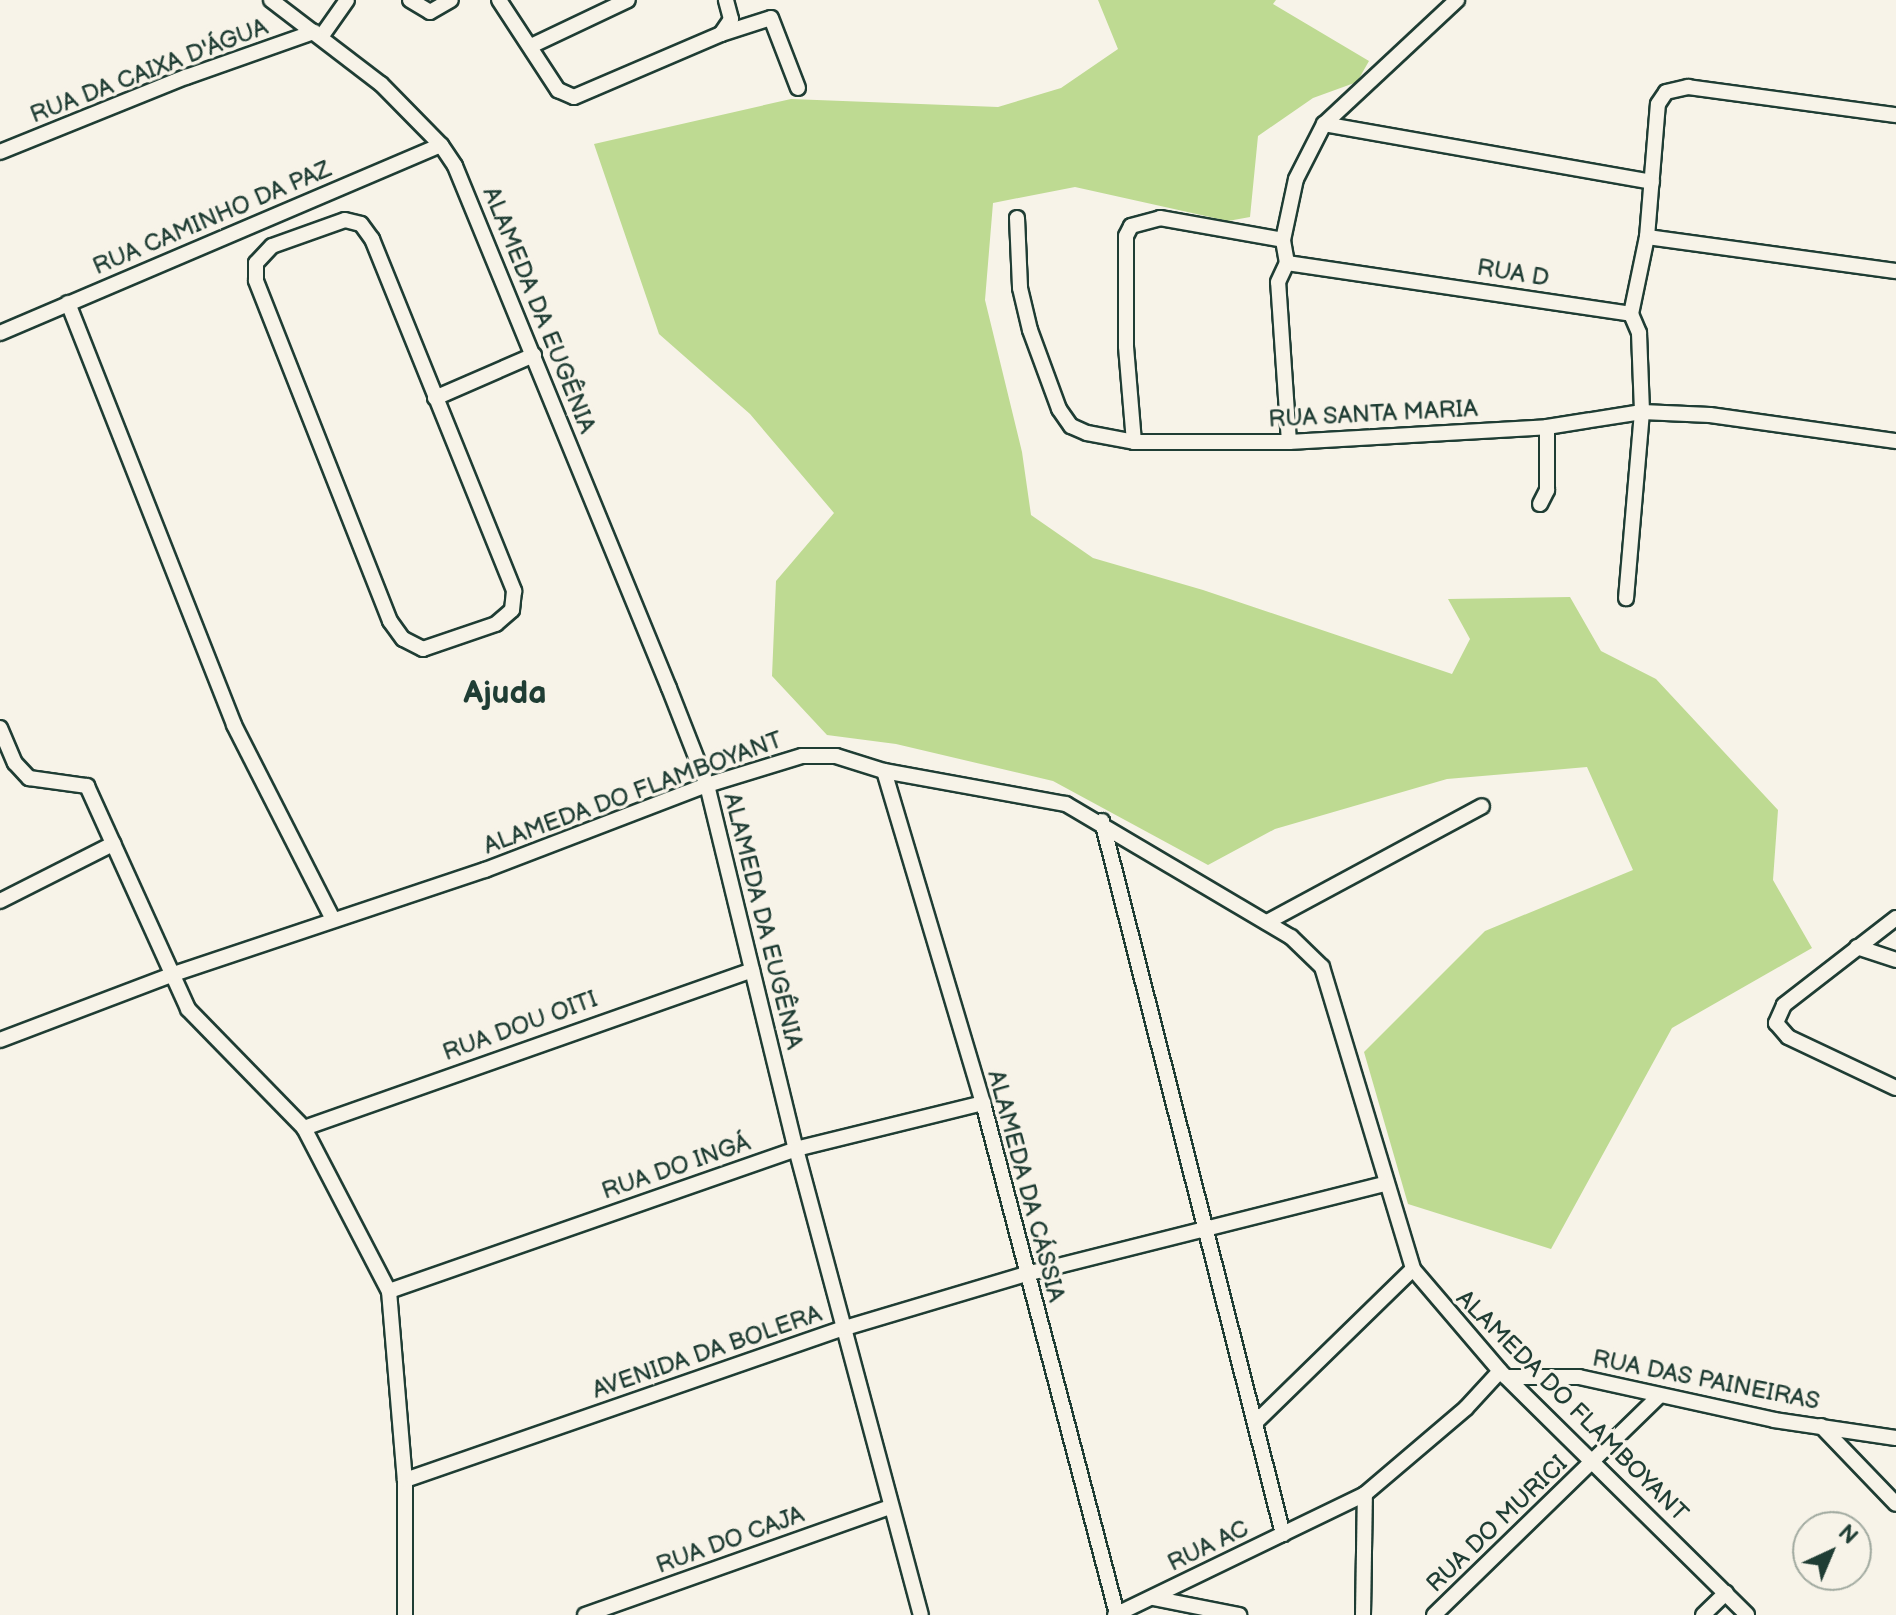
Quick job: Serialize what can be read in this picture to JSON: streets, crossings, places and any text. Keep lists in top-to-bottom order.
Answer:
{
  "streets": {
    "street": [
      "RUA DA CAIXA D'ÁGUA",
      "RUA CAMINHO DA PAZ",
      "RUA D",
      "ALAMEDA DA EUGÊNIA",
      "RUA SANTA MARIA",
      "ALAMEDA DO FLAMBOYANT",
      "RUA DOU OITI",
      "RUA DO INGÁ",
      "ALAMEDA DA CÁSSIA",
      "AVENIDA DA BOLERA",
      "RUA DAS PAINEIRAS",
      "RUA DO MURICI",
      "RUA DO CAJA",
      "RUA AC"
    ]
  },
  "crossings": [
    ["RUA DA CAIXA D'ÁGUA", "ALAMEDA DA EUGÊNIA"],
    ["RUA CAMINHO DA PAZ", "ALAMEDA DA EUGÊNIA"],
    ["ALAMEDA DA EUGÊNIA", "ALAMEDA DO FLAMBOYANT"],
    ["ALAMEDA DA EUGÊNIA", "RUA DOU OITI"],
    ["ALAMEDA DA EUGÊNIA", "RUA DO INGÁ"],
    ["ALAMEDA DA EUGÊNIA", "AVENIDA DA BOLERA"],
    ["ALAMEDA DA EUGÊNIA", "RUA DO CAJA"],
    ["ALAMEDA DO FLAMBOYANT", "ALAMEDA DA CÁSSIA"],
    ["ALAMEDA DO FLAMBOYANT", "AVENIDA DA BOLERA"],
    ["ALAMEDA DO FLAMBOYANT", "RUA DAS PAINEIRAS"],
    ["ALAMEDA DO FLAMBOYANT", "RUA DO MURICI"],
    ["ALAMEDA DO FLAMBOYANT", "RUA AC"],
    ["RUA DO INGÁ", "ALAMEDA DA CÁSSIA"],
    ["ALAMEDA DA CÁSSIA", "AVENIDA DA BOLERA"],
    ["ALAMEDA DA CÁSSIA", "RUA AC"],
    ["RUA DAS PAINEIRAS", "RUA DO MURICI"],
    ["RUA DAS PAINEIRAS", "RUA AC"]
  ],
  "districts": ["Ajuda"],
  "north": "top right"
}
